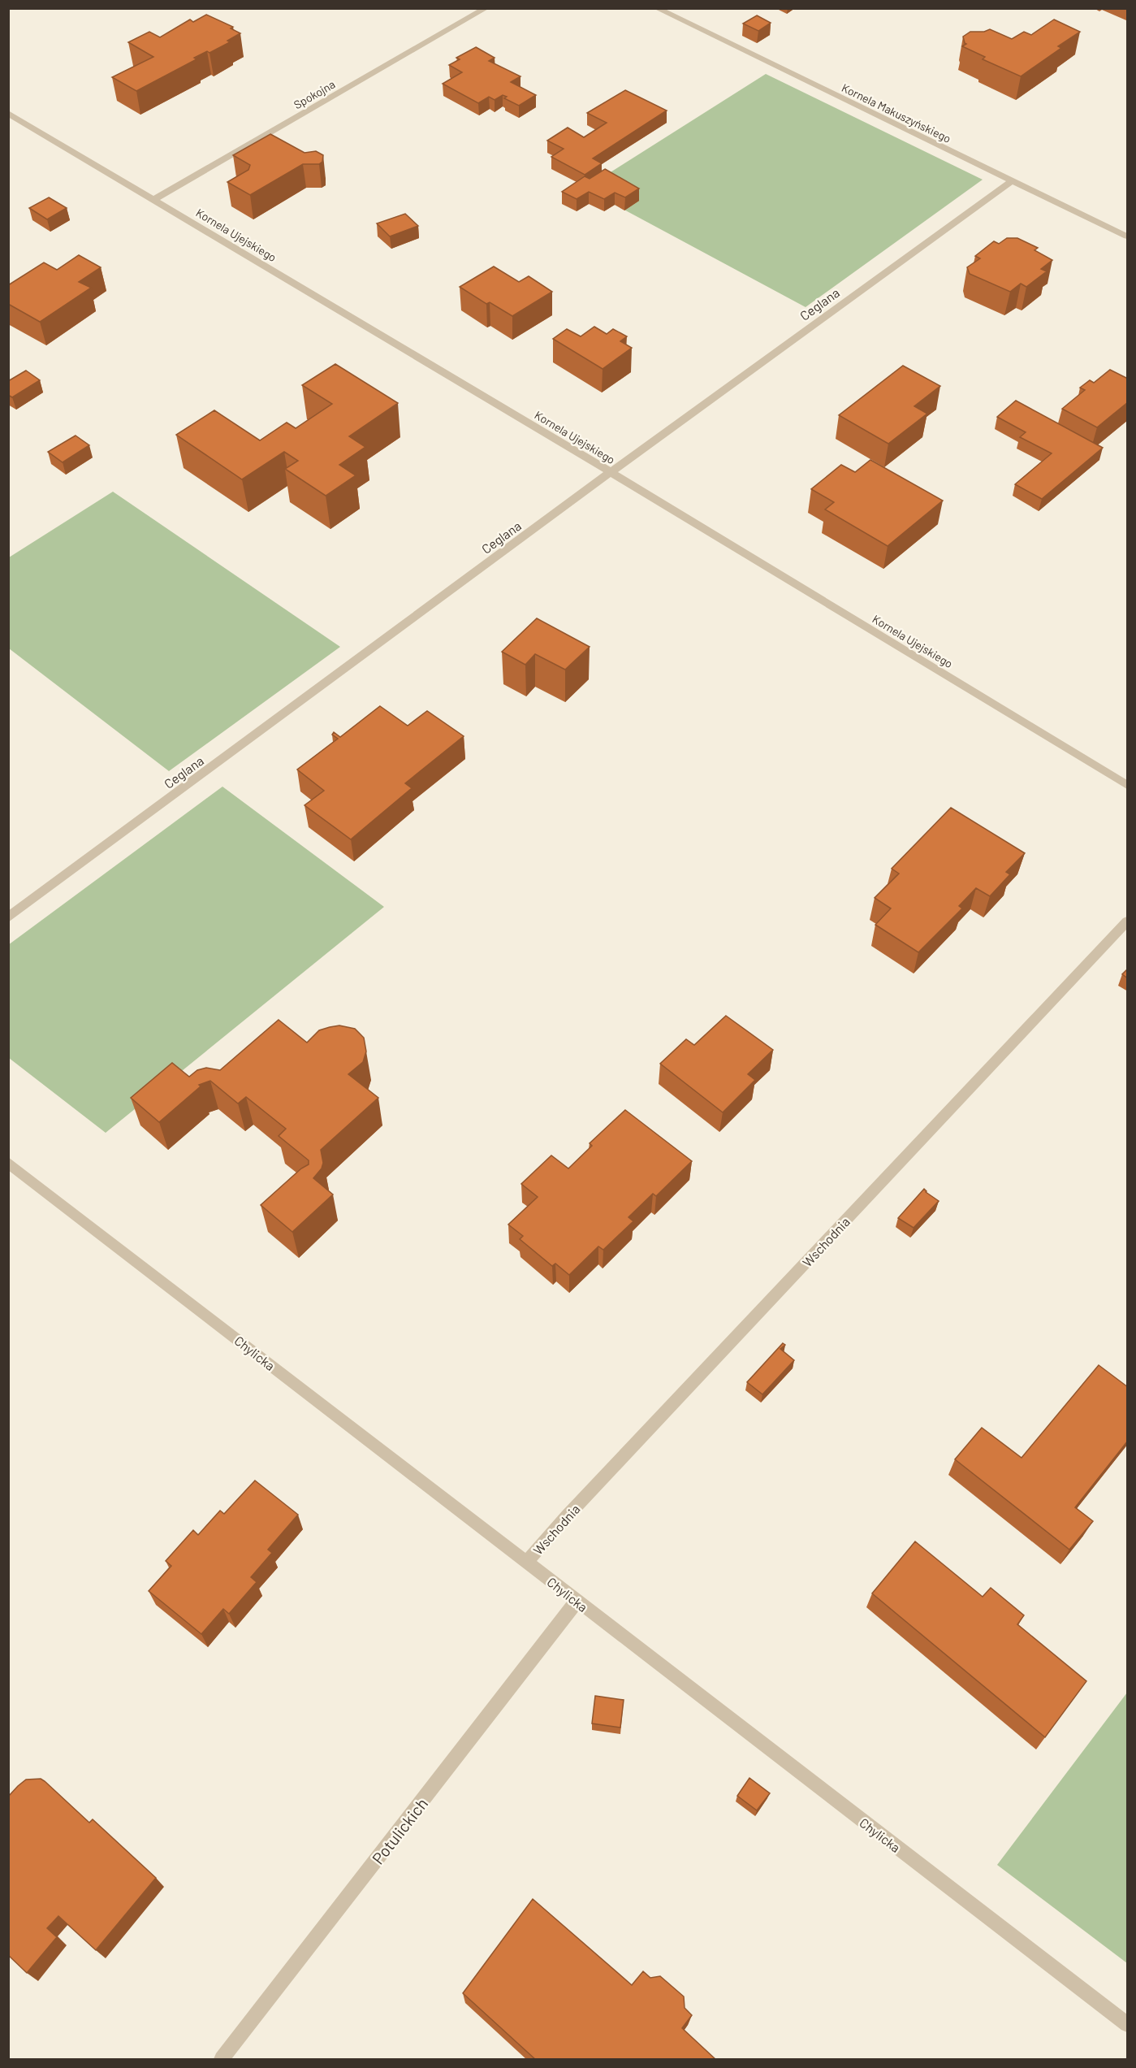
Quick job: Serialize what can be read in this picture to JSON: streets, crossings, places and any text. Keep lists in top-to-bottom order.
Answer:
{
  "streets": {
    "street": [
      "Spokojna",
      "Kornela Makuszyńskiego",
      "Kornela Ujejskiego",
      "Ceglana",
      "Wschodnia",
      "Chylicka",
      "Potulickich"
    ]
  },
  "crossings": [
    ["Spokojna", "Kornela Ujejskiego"],
    ["Kornela Makuszyńskiego", "Ceglana"],
    ["Kornela Ujejskiego", "Ceglana"],
    ["Wschodnia", "Chylicka"],
    ["Chylicka", "Potulickich"]
  ]
}
